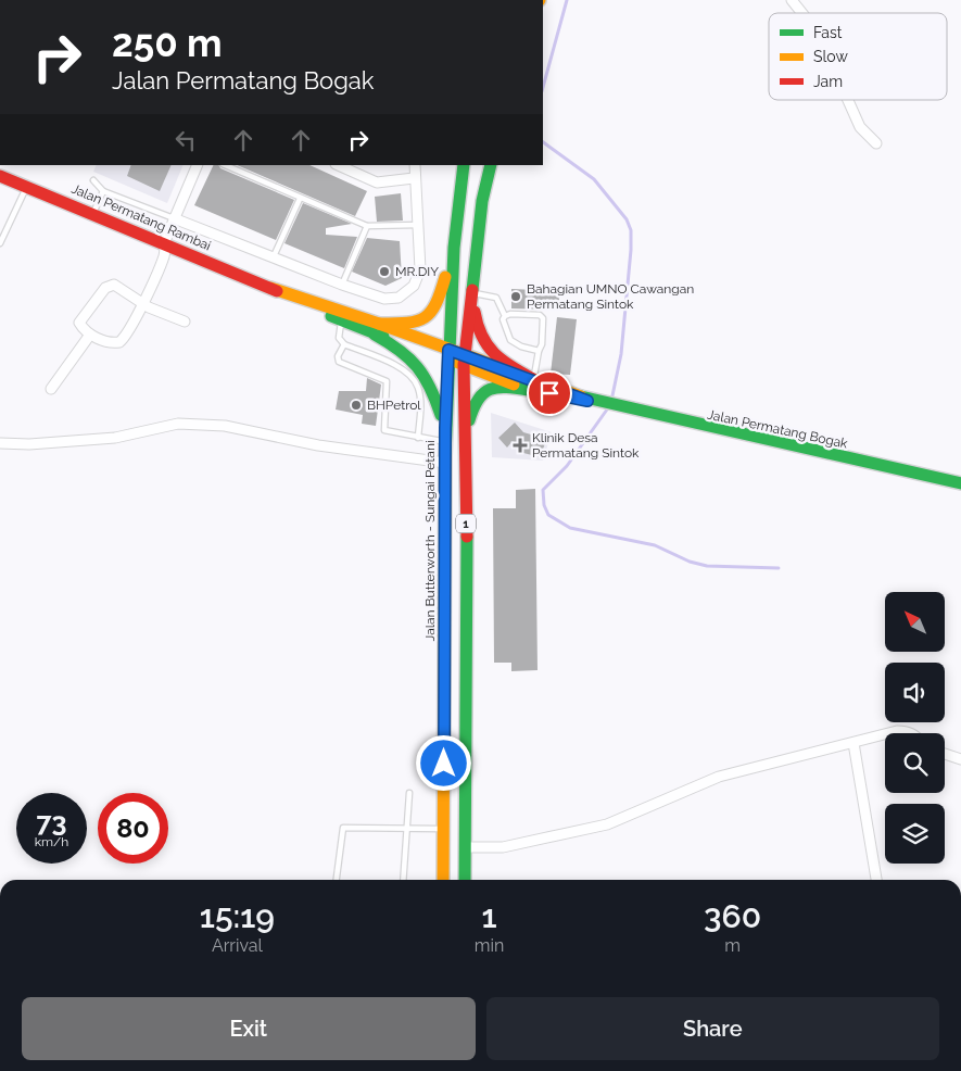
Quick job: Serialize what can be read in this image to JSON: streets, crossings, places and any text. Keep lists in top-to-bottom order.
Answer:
{
  "streets": {
    "main road": [
      "Jalan Permatang Rambai",
      "Jalan Permatang Bogak",
      "1",
      "Jalan Butterworth - Sungai Petani"
    ]
  },
  "crossings": [
    ["Jalan Permatang Rambai", "Jalan Permatang Bogak"],
    ["Jalan Permatang Rambai", "1"],
    ["Jalan Permatang Rambai", "Jalan Butterworth - Sungai Petani"],
    ["Jalan Permatang Bogak", "1"]
  ],
  "places": {
    "other": ["MR.DIY", "Bahagian UMNO Cawangan Permatang Sintok", "BHPetrol"],
    "health": ["Klinik Desa Permatang Sintok"]
  },
  "legend": ["Fast", "Slow", "Jam"],
  "north": "top left",
  "page": {
    "turn": ["250 m", "Jalan Permatang Bogak"],
    "speed": "73 km/h",
    "limit": "80",
    "eta": [
      "15:19",
      "Arrival",
      "1",
      "min",
      "360",
      "m"
    ],
    "buttons": ["Exit", "Share"]
  }
}
